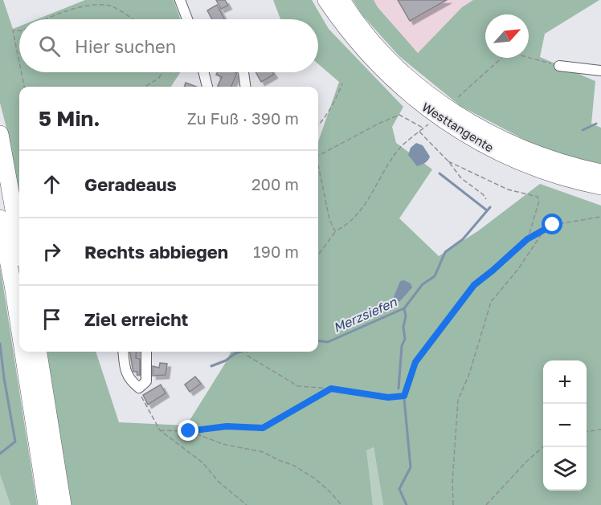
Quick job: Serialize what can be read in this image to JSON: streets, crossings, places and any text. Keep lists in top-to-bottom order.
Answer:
{
  "streets": {
    "highway": ["Westtangente"]
  },
  "water": ["Merzsiefen"],
  "north": "top right",
  "page": {
    "search": "Hier suchen",
    "heading": ["5 Min.", "Zu Fuß · 390 m"],
    "list": [
      ["Geradeaus", "200 m"],
      ["Rechts abbiegen", "190 m"],
      "Ziel erreicht"
    ],
    "map_buttons": ["+", "−"]
  }
}
